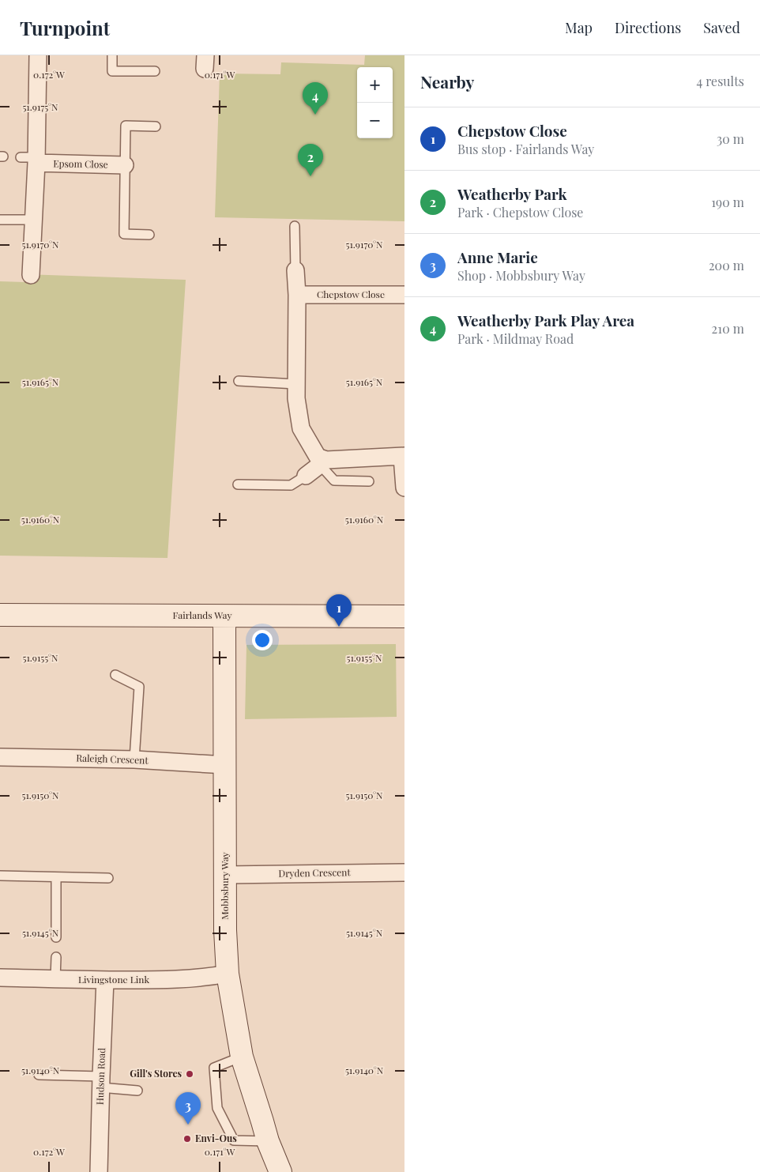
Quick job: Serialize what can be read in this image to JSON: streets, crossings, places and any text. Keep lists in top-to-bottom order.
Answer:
{
  "streets": {
    "street": [
      "Epsom Close",
      "Chepstow Close",
      "Fairlands Way",
      "Raleigh Crescent",
      "Dryden Crescent",
      "Mobbsbury Way",
      "Livingstone Link",
      "Hudson Road"
    ]
  },
  "crossings": [
    ["Fairlands Way", "Mobbsbury Way"],
    ["Raleigh Crescent", "Mobbsbury Way"],
    ["Dryden Crescent", "Mobbsbury Way"],
    ["Mobbsbury Way", "Livingstone Link"],
    ["Livingstone Link", "Hudson Road"]
  ],
  "places": ["Gill's Stores", "Envi-Ous"],
  "page": {
    "header": "Turnpoint",
    "nav": ["Map", "Directions", "Saved"],
    "heading": ["Nearby", "4 results"],
    "map_buttons": ["+", "−"],
    "pins": [
      "4",
      "2",
      "1",
      "3"
    ],
    "list": [
      {
        "mark": "1",
        "name": "Chepstow Close",
        "note": "Bus stop · Fairlands Way",
        "value": "30 m"
      },
      {
        "mark": "2",
        "name": "Weatherby Park",
        "note": "Park · Chepstow Close",
        "value": "190 m"
      },
      {
        "mark": "3",
        "name": "Anne Marie",
        "note": "Shop · Mobbsbury Way",
        "value": "200 m"
      },
      {
        "mark": "4",
        "name": "Weatherby Park Play Area",
        "note": "Park · Mildmay Road",
        "value": "210 m"
      }
    ]
  },
  "coordinates": [
    "0.172°W",
    "0.171°W",
    "51.9175°N",
    "51.9170°N",
    "51.9165°N",
    "51.9160°N",
    "51.9155°N",
    "51.9150°N",
    "51.9145°N",
    "51.9140°N"
  ]
}
